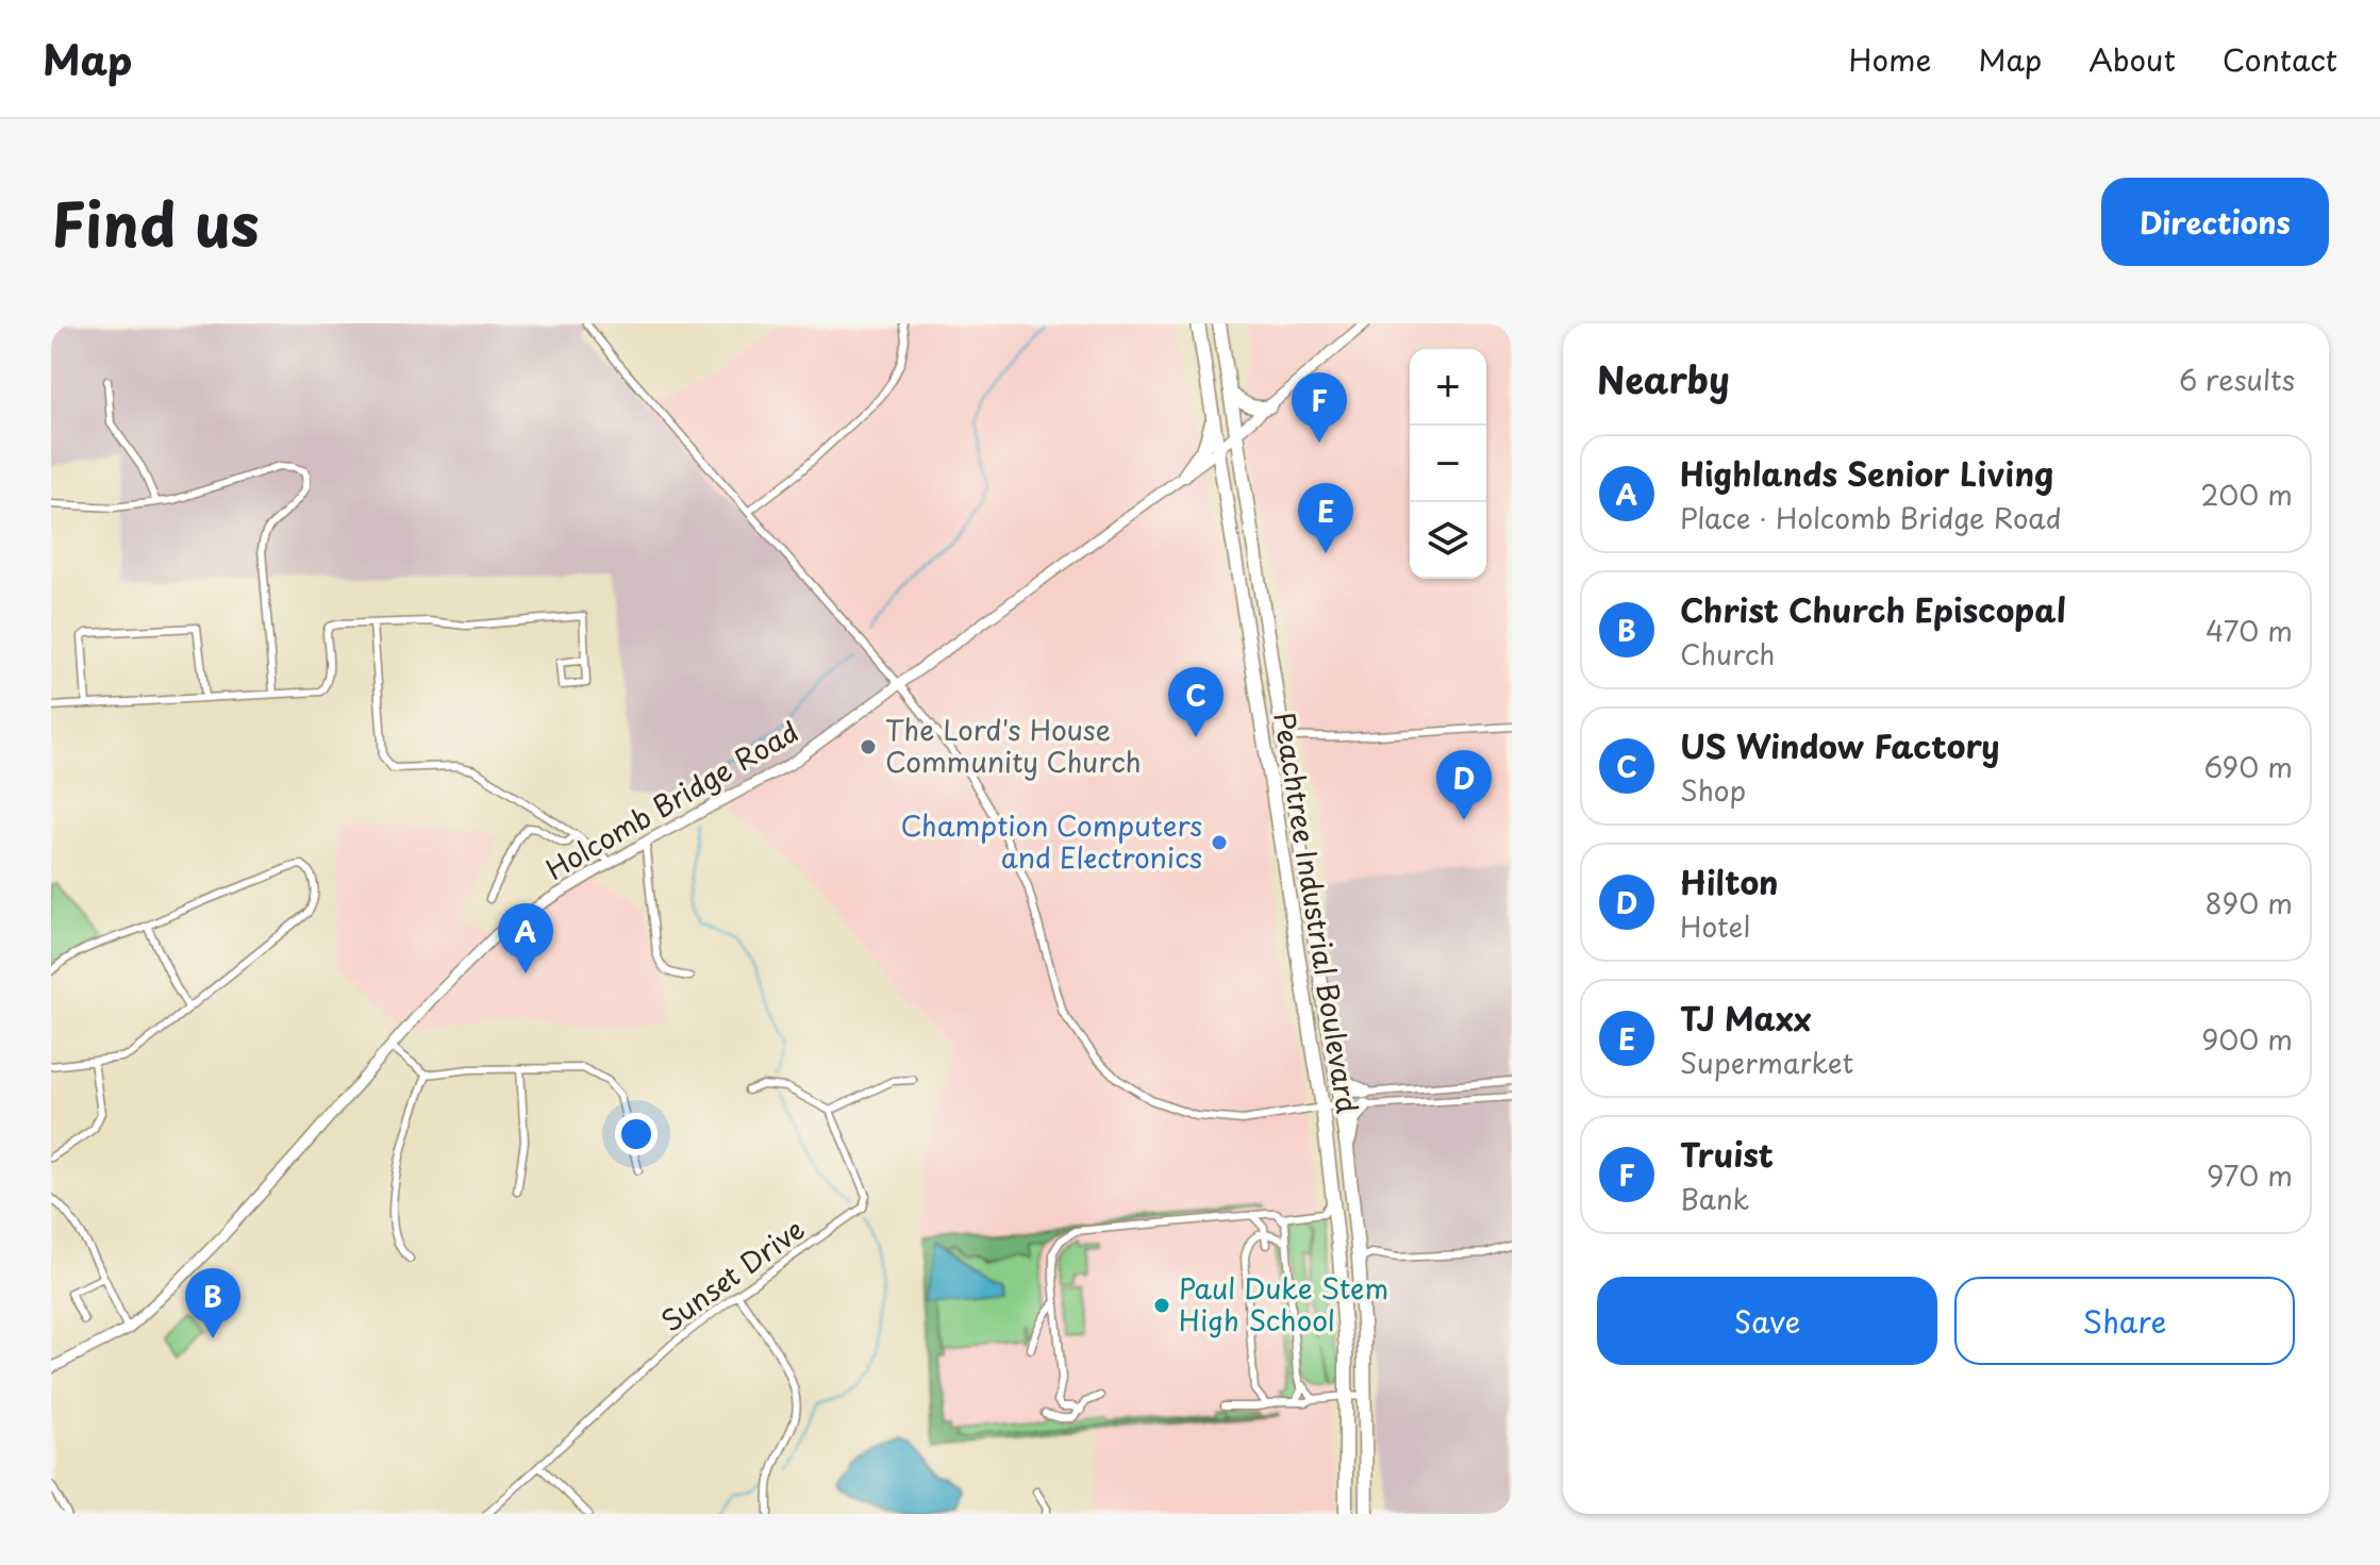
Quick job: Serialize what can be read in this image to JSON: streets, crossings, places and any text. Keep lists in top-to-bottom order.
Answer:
{
  "streets": {
    "highway": ["Peachtree Industrial Boulevard"],
    "street": ["Holcomb Bridge Road", "Sunset Drive"]
  },
  "crossings": [
    ["Holcomb Bridge Road", "Peachtree Industrial Boulevard"]
  ],
  "places": ["The Lord's House Community Church", "Chamption Computers and Electronics", "Paul Duke Stem High School"],
  "page": {
    "header": "Map",
    "nav": [
      "Home",
      "Map",
      "About",
      "Contact"
    ],
    "title": "Find us",
    "buttons": [
      "Directions",
      ["Save", "Share"]
    ],
    "heading": ["Nearby", "6 results"],
    "map_buttons": ["+", "−"],
    "pins": [
      "F",
      "E",
      "C",
      "D",
      "A",
      "B"
    ],
    "list": [
      {
        "mark": "A",
        "name": "Highlands Senior Living",
        "note": "Place · Holcomb Bridge Road",
        "value": "200 m"
      },
      {
        "mark": "B",
        "name": "Christ Church Episcopal",
        "note": "Church",
        "value": "470 m"
      },
      {
        "mark": "C",
        "name": "US Window Factory",
        "note": "Shop",
        "value": "690 m"
      },
      {
        "mark": "D",
        "name": "Hilton",
        "note": "Hotel",
        "value": "890 m"
      },
      {
        "mark": "E",
        "name": "TJ Maxx",
        "note": "Supermarket",
        "value": "900 m"
      },
      {
        "mark": "F",
        "name": "Truist",
        "note": "Bank",
        "value": "970 m"
      }
    ]
  }
}
